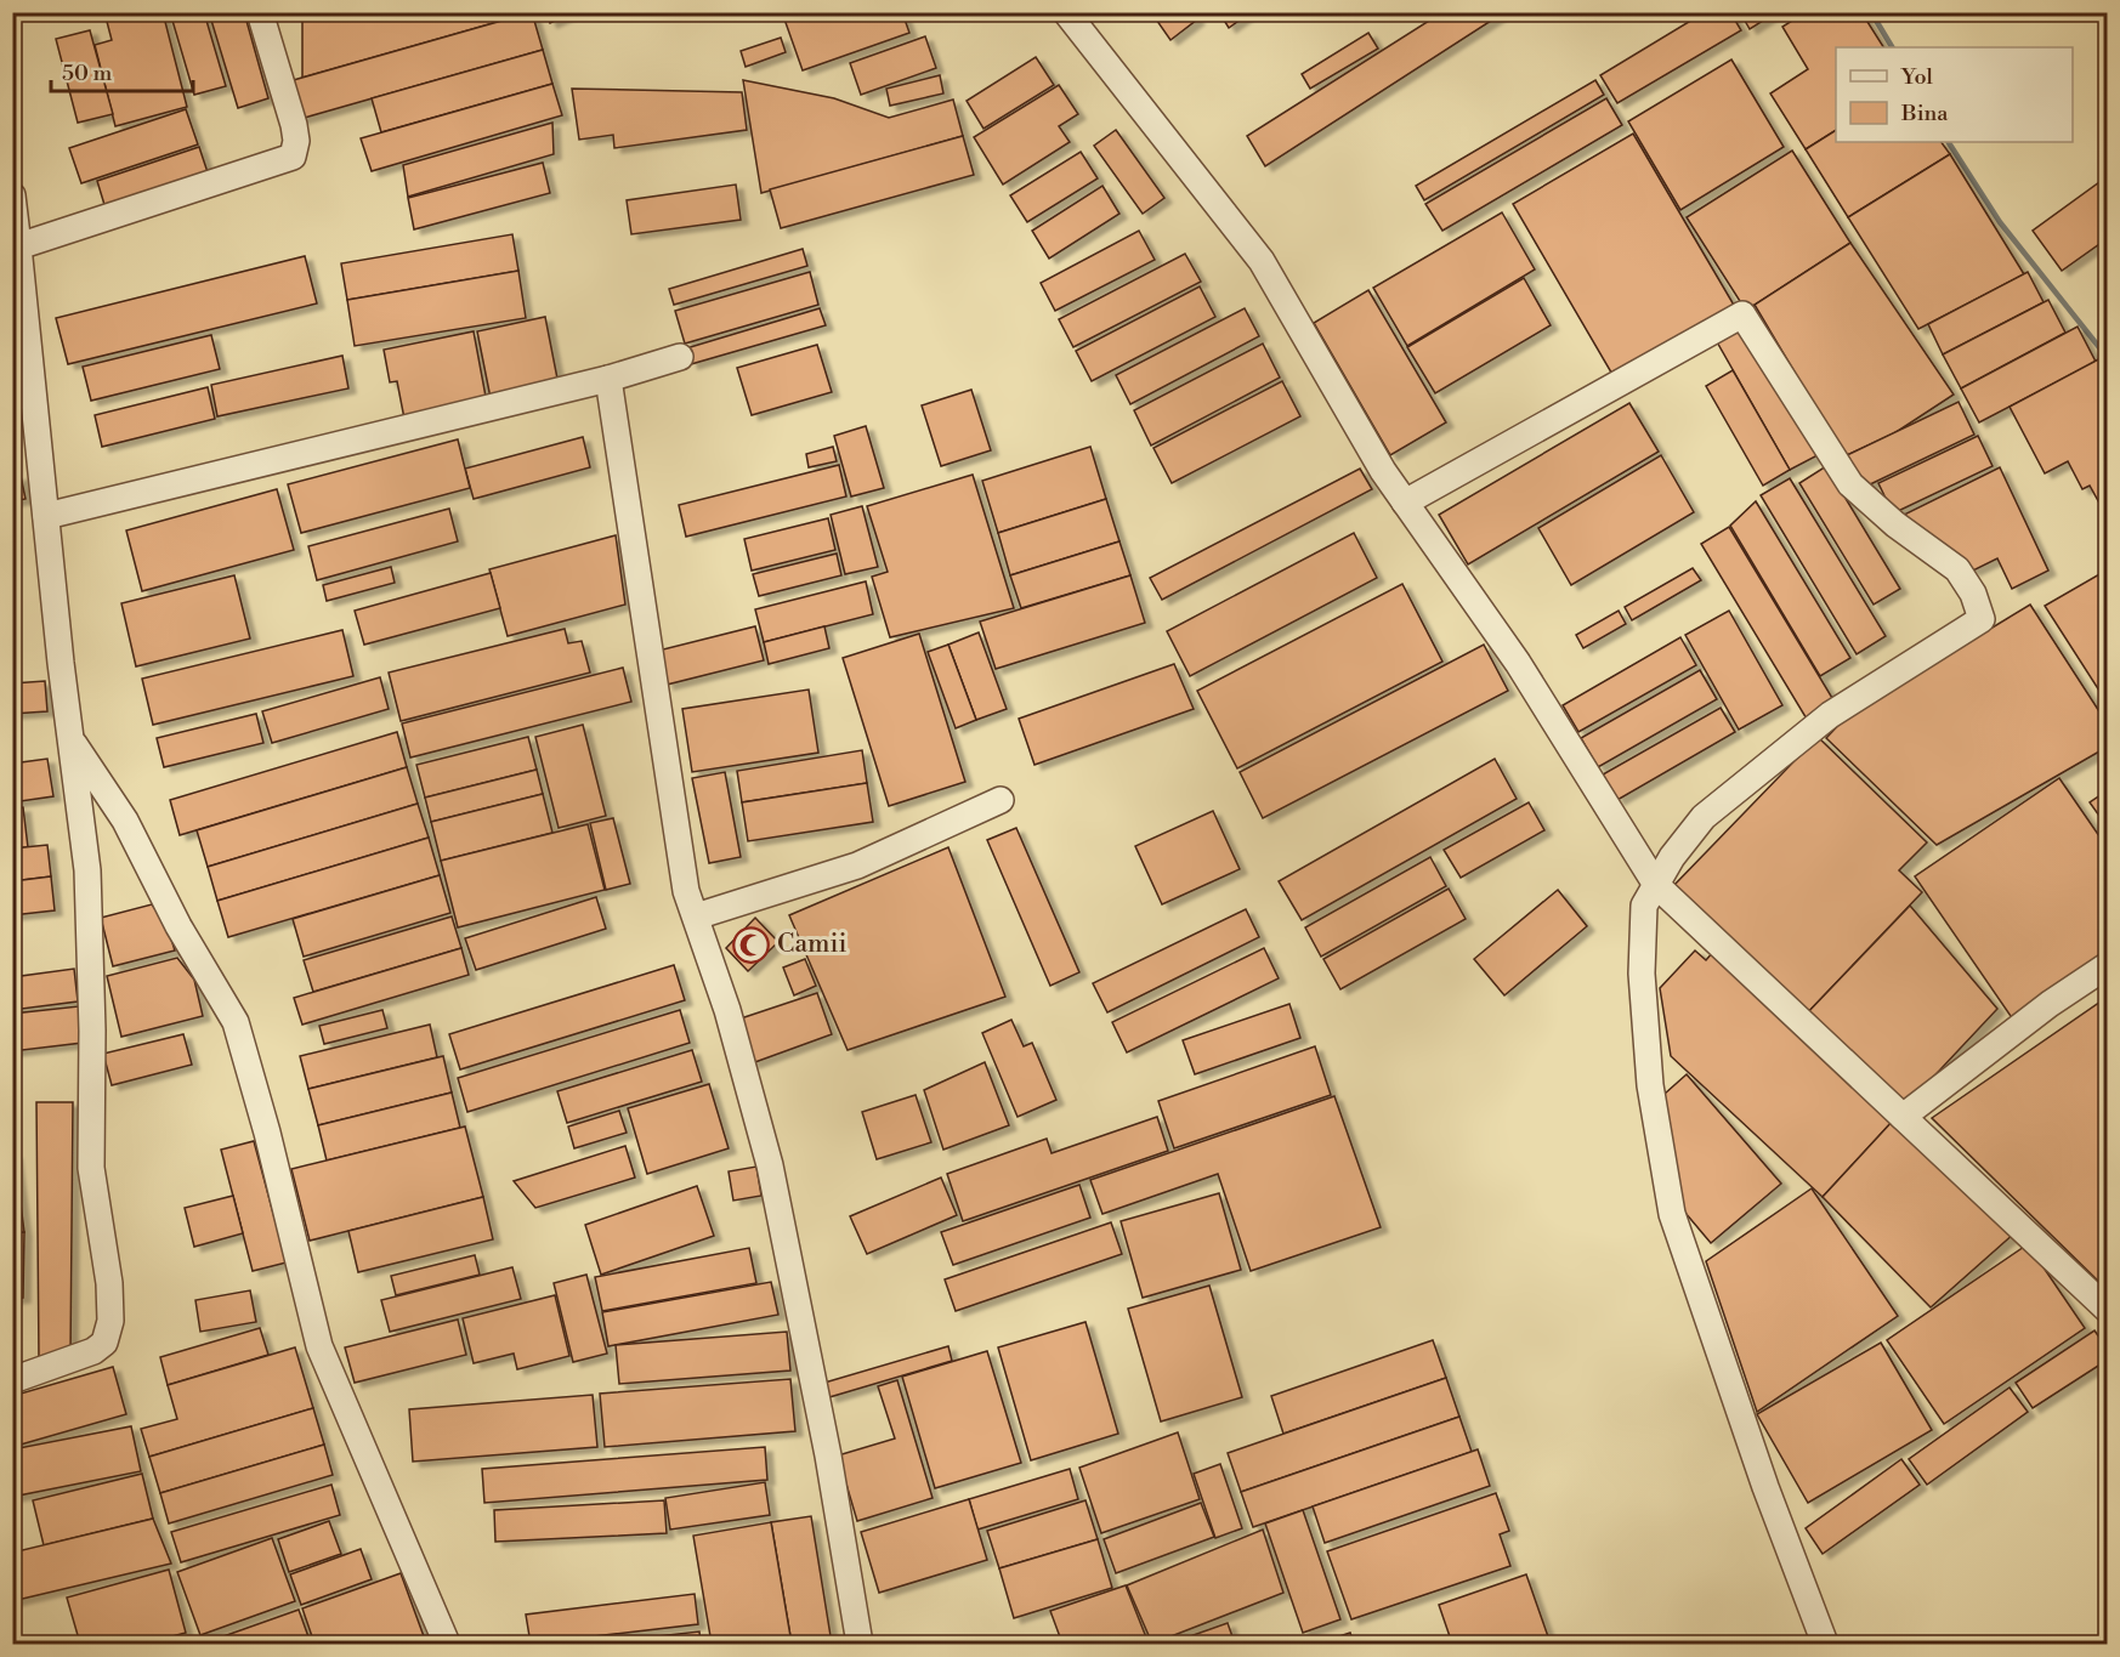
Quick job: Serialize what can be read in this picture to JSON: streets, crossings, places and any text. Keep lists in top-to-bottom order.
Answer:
{
  "places": {
    "mosque": ["Camii"]
  },
  "legend": ["Yol", "Bina"],
  "scale_bar": "50 m"
}
